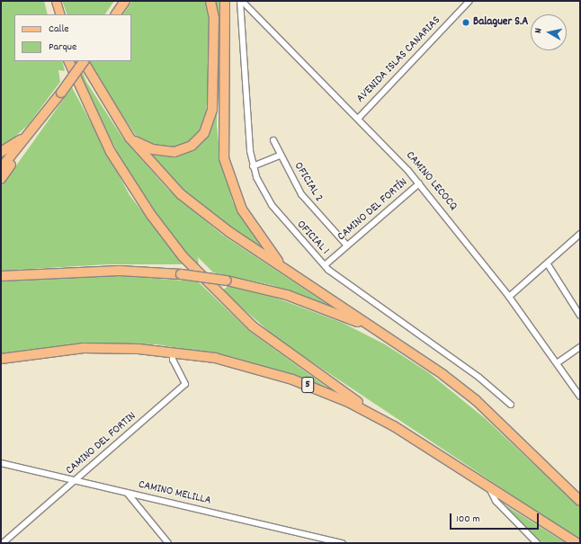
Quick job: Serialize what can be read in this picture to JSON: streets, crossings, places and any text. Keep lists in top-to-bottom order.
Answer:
{
  "streets": {
    "highway": ["5"],
    "street": [
      "AVENIDA ISLAS CANARIAS",
      "CAMINO LECOCQ",
      "OFICIAL 2",
      "CAMINO DEL FORTÍN",
      "OFICIAL 1",
      "CAMINO DEL FORTIN",
      "CAMINO MELILLA"
    ]
  },
  "crossings": [
    ["AVENIDA ISLAS CANARIAS", "CAMINO LECOCQ"],
    ["CAMINO LECOCQ", "CAMINO DEL FORTÍN"],
    ["CAMINO LECOCQ", "OFICIAL 1"],
    ["OFICIAL 2", "CAMINO DEL FORTÍN"],
    ["CAMINO DEL FORTÍN", "OFICIAL 1"],
    ["5", "CAMINO DEL FORTIN"],
    ["CAMINO DEL FORTIN", "CAMINO MELILLA"]
  ],
  "places": ["Balaguer S.A"],
  "legend": ["Calle", "Parque"],
  "scale_bar": "100 m",
  "north": "left"
}
